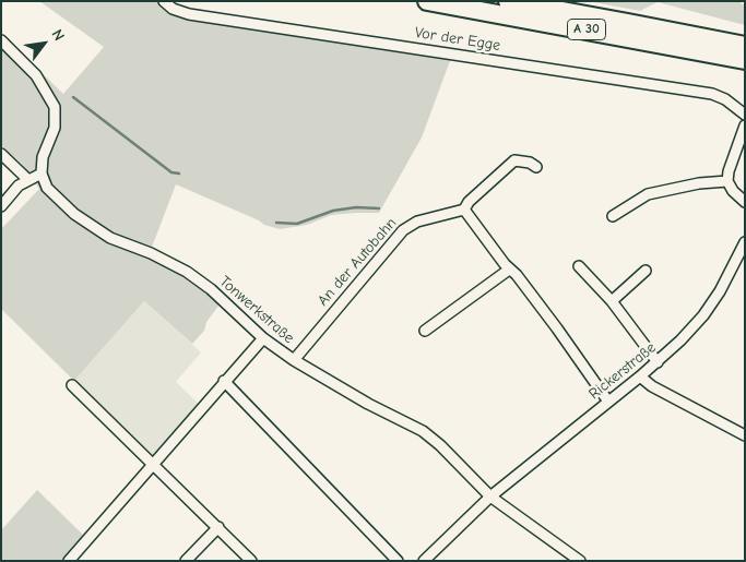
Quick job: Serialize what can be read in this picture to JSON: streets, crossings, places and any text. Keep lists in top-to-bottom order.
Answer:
{
  "streets": {
    "highway": ["A 30"],
    "street": [
      "Vor der Egge",
      "An der Autobahn",
      "Tonwerkstraße",
      "Rickerstraße"
    ]
  },
  "crossings": [
    ["An der Autobahn", "Tonwerkstraße"],
    ["Tonwerkstraße", "Rickerstraße"]
  ],
  "north": "top right"
}
